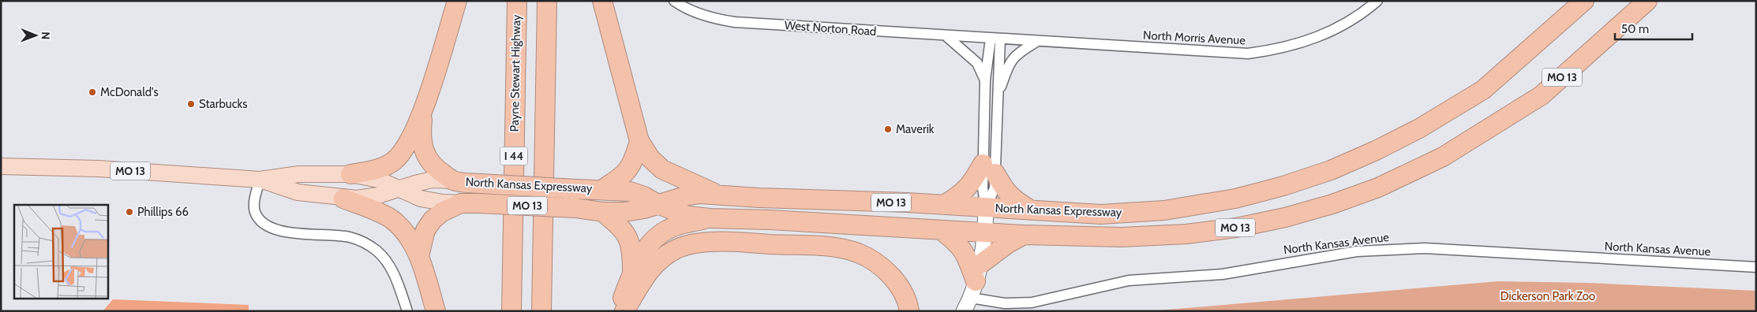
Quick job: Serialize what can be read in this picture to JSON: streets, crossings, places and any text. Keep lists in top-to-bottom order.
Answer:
{
  "streets": {
    "highway": [
      "Payne Stewart Highway",
      "MO 13",
      "I 44",
      "North Kansas Expressway"
    ],
    "street": ["West Norton Road", "North Morris Avenue", "North Kansas Avenue"]
  },
  "crossings": [
    ["West Norton Road", "North Morris Avenue"]
  ],
  "parks": ["Dickerson Park Zoo"],
  "places": [
    "McDonald's",
    "Starbucks",
    "Maverik",
    "Phillips 66"
  ],
  "scale_bar": "50 m",
  "north": "right"
}
